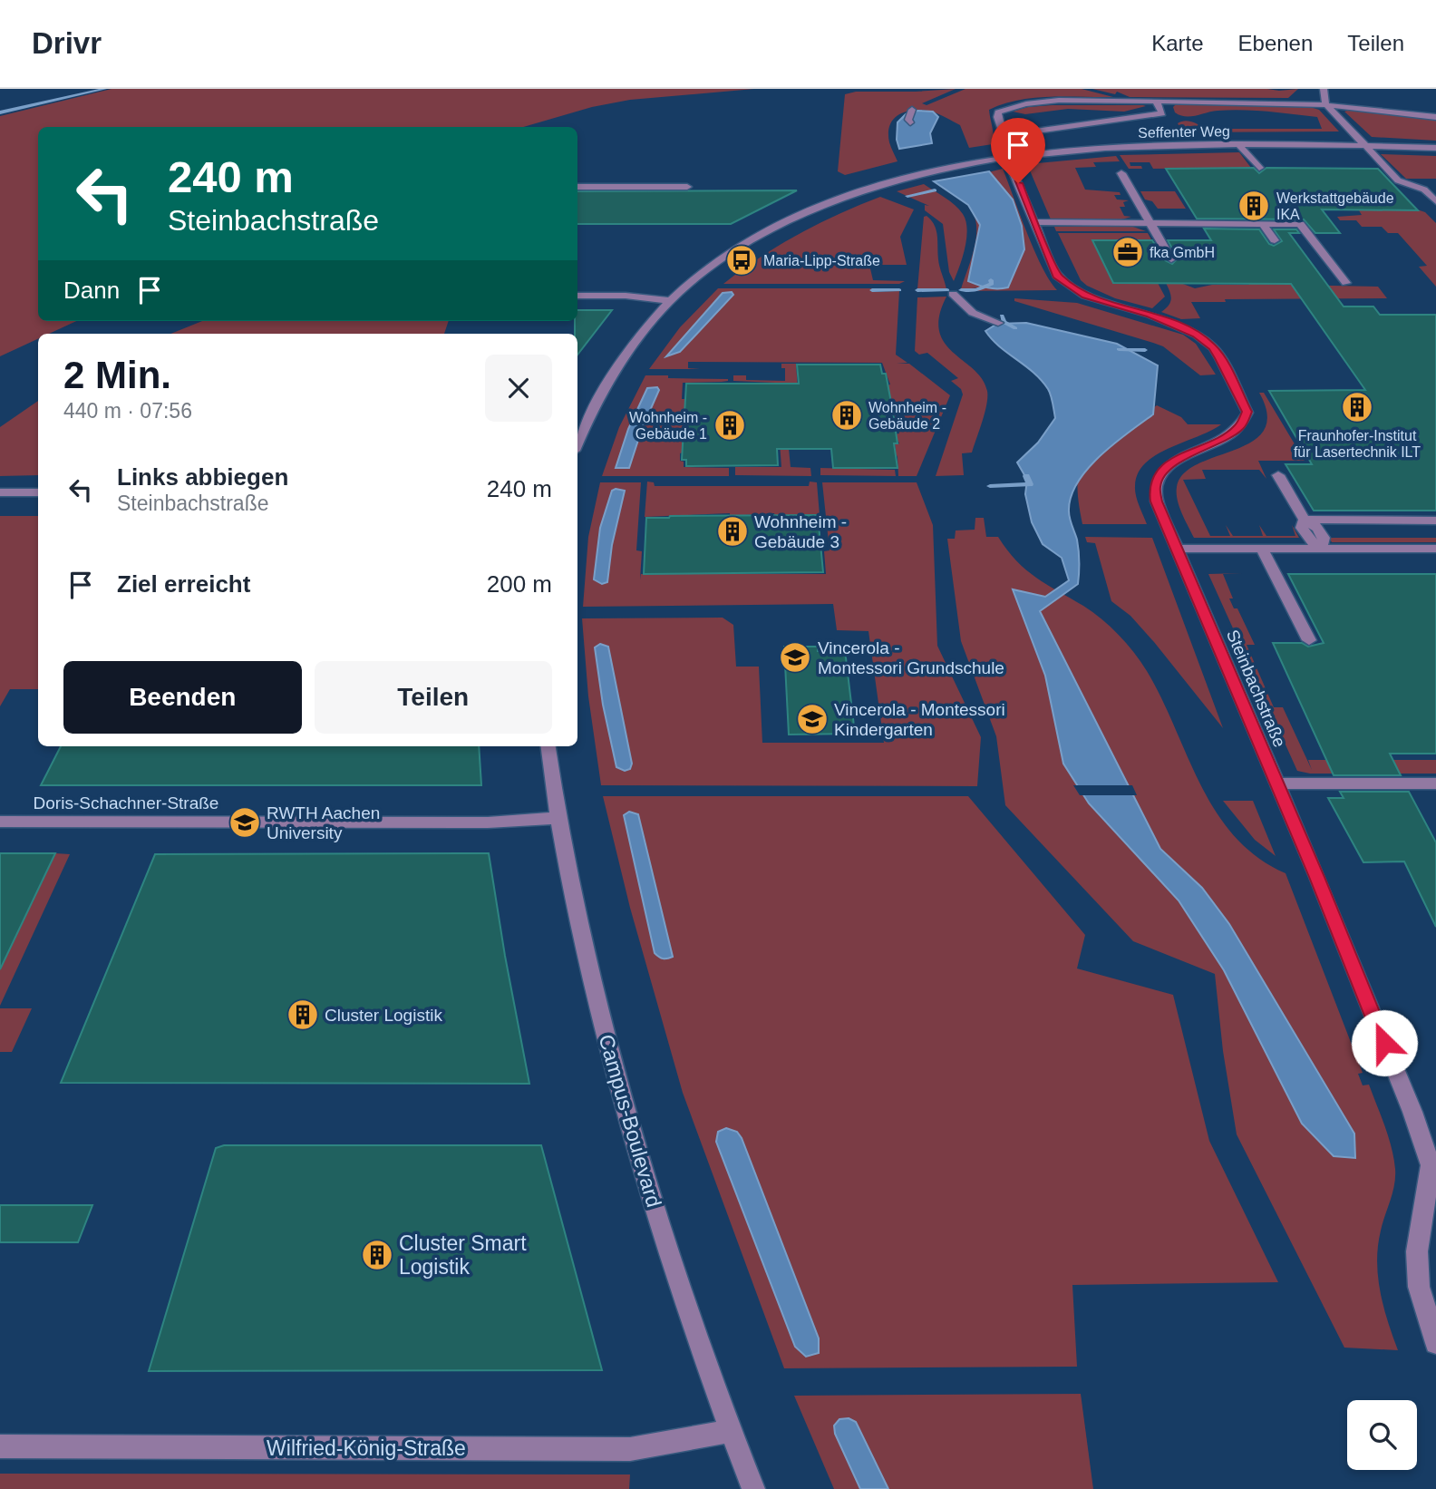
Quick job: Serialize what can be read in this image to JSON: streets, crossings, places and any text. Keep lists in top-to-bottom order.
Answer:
{
  "streets": {
    "street": [
      "Seffenter Weg",
      "Steinbachstraße",
      "Doris-Schachner-Straße",
      "Campus-Boulevard",
      "Wilfried-König-Straße"
    ]
  },
  "crossings": [
    ["Seffenter Weg", "Steinbachstraße"],
    ["Doris-Schachner-Straße", "Campus-Boulevard"],
    ["Campus-Boulevard", "Wilfried-König-Straße"]
  ],
  "places": {
    "building": [
      "Werkstattgebäude IKA",
      "Fraunhofer-Institut für Lasertechnik ILT",
      "Wohnheim - Gebäude 2",
      "Wohnheim - Gebäude 1",
      "Wohnheim - Gebäude 3",
      "Cluster Logistik",
      "Cluster Smart Logistik"
    ],
    "office": ["fka GmbH"],
    "bus stop": ["Maria-Lipp-Straße"],
    "school or university": ["Vincerola - Montessori Grundschule", "Vincerola - Montessori Kindergarten", "RWTH Aachen University"]
  },
  "page": {
    "header": "Drivr",
    "nav": ["Karte", "Ebenen", "Teilen"],
    "turn": ["240 m", "Steinbachstraße"],
    "then": "Dann",
    "heading": ["2 Min.", "440 m · 07:56"],
    "list": [
      {
        "name": "Links abbiegen",
        "note": "Steinbachstraße",
        "value": "240 m"
      },
      {
        "name": "Ziel erreicht",
        "value": "200 m"
      }
    ],
    "buttons": ["Beenden", "Teilen"]
  }
}
